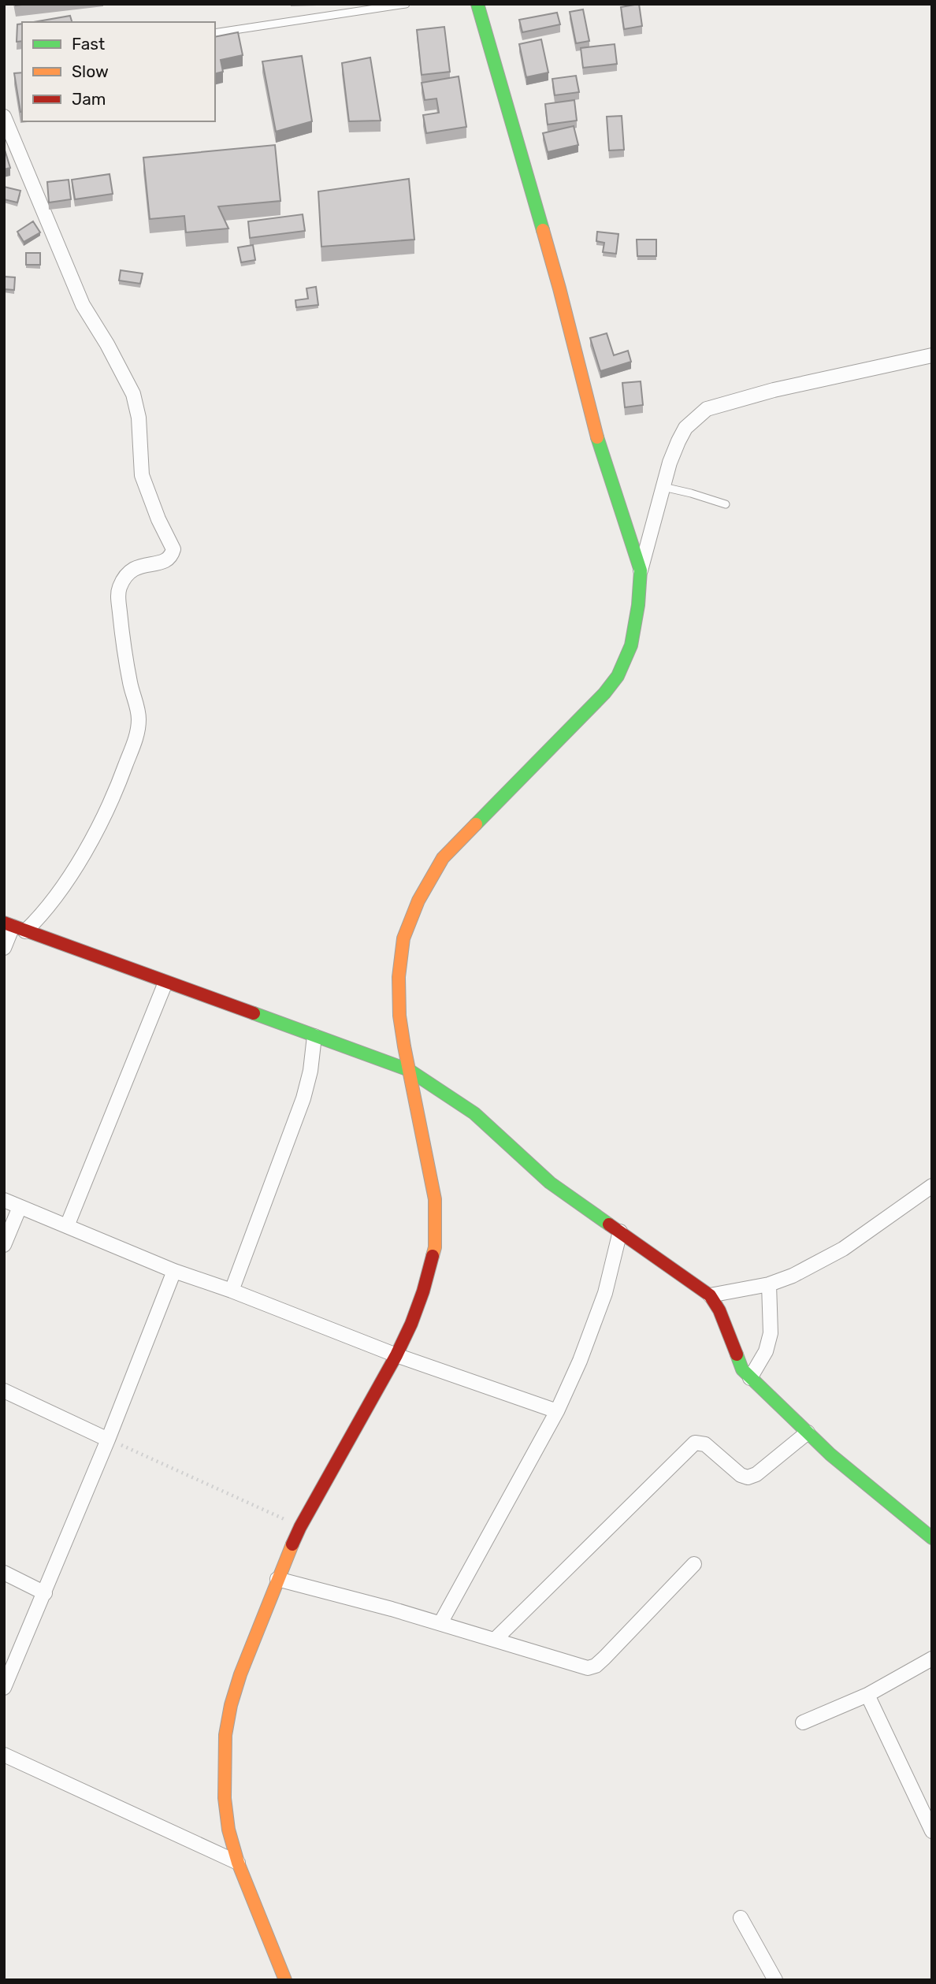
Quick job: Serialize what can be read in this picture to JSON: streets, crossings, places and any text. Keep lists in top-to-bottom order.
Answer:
{
  "legend": ["Fast", "Slow", "Jam"]
}
